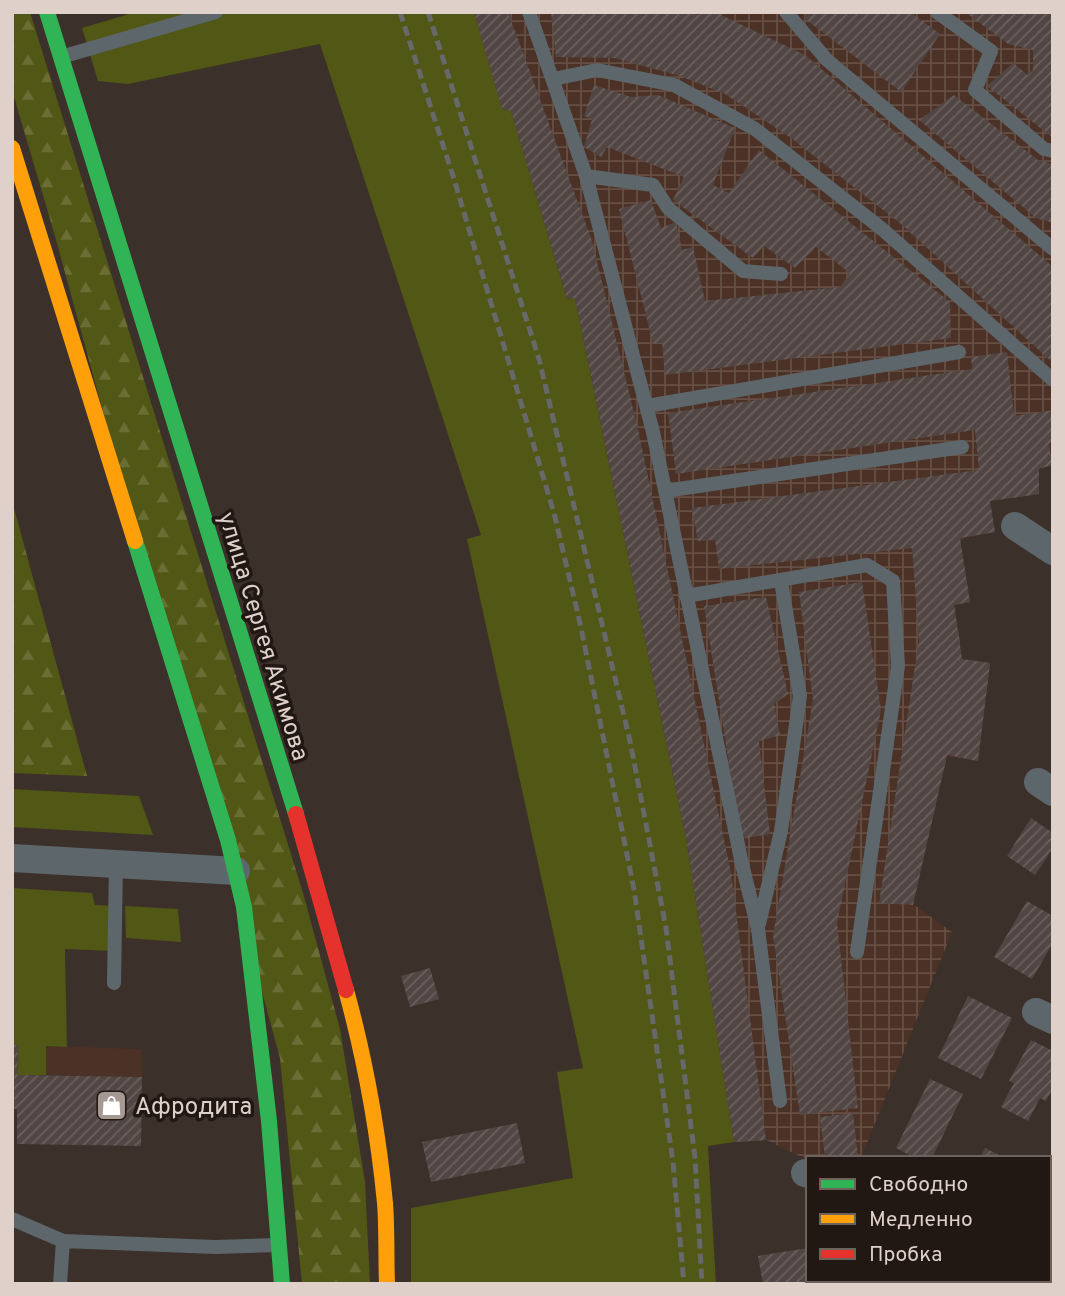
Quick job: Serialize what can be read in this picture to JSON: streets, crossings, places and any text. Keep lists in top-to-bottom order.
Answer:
{
  "streets": {
    "main road": ["улица Сергея Акимова"]
  },
  "places": {
    "shop": ["Афродита"]
  },
  "legend": ["Свободно", "Медленно", "Пробка"]
}
